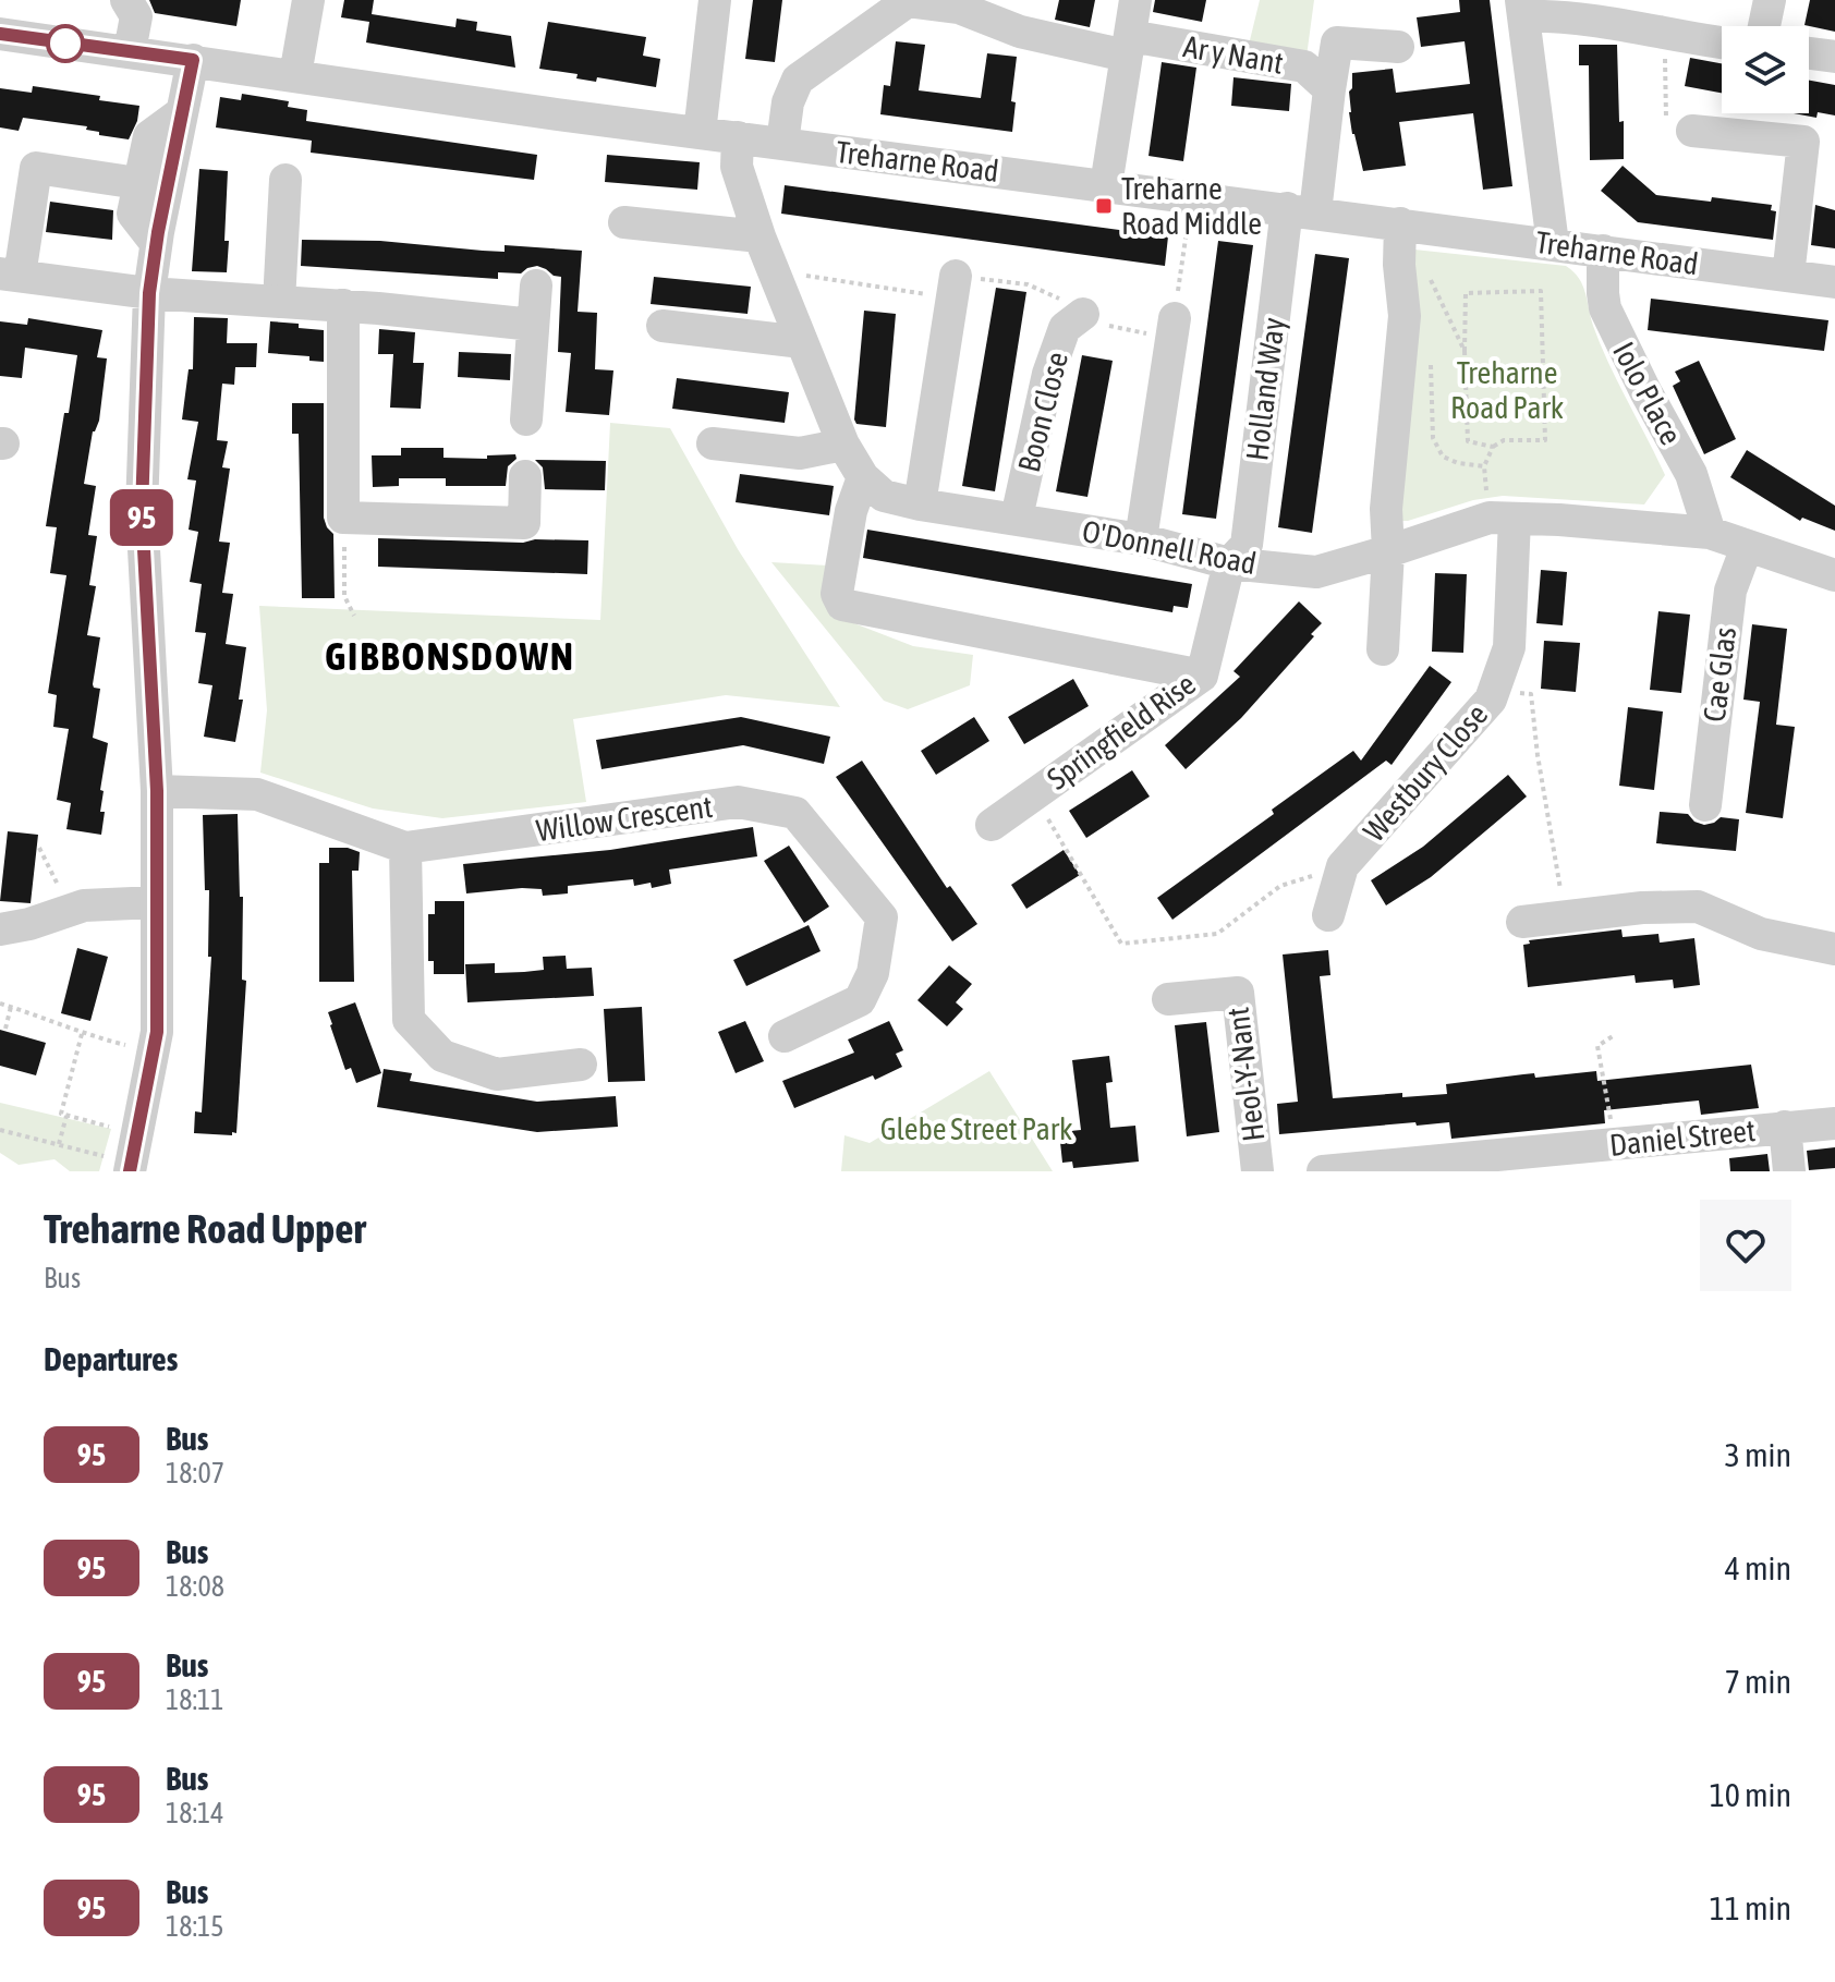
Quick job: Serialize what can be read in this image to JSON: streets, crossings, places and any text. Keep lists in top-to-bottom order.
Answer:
{
  "streets": {
    "street": [
      "Ar y Nant",
      "Treharne Road",
      "Holland Way",
      "Iolo Place",
      "Boon Close",
      "O'Donnell Road",
      "Cae Glas",
      "Springfield Rise",
      "Westbury Close",
      "Willow Crescent",
      "Heol-Y-Nant",
      "Daniel Street"
    ]
  },
  "crossings": [
    ["Treharne Road", "Holland Way"],
    ["Treharne Road", "Iolo Place"],
    ["Treharne Road", "O'Donnell Road"],
    ["Holland Way", "O'Donnell Road"],
    ["Holland Way", "Springfield Rise"],
    ["Iolo Place", "O'Donnell Road"],
    ["Boon Close", "O'Donnell Road"],
    ["O'Donnell Road", "Cae Glas"],
    ["O'Donnell Road", "Springfield Rise"],
    ["O'Donnell Road", "Westbury Close"]
  ],
  "districts": ["GIBBONSDOWN"],
  "parks": ["Treharne Road Park", "Glebe Street Park"],
  "places": {
    "transit": ["Treharne Road Middle"]
  },
  "lines": ["bus line 95"],
  "page": {
    "on_map": "95",
    "heading": [
      ["Treharne Road Upper", "Bus"],
      "Departures"
    ],
    "list": [
      {
        "mark": "95",
        "name": "Bus",
        "note": "18:07",
        "value": "3 min"
      },
      {
        "mark": "95",
        "name": "Bus",
        "note": "18:08",
        "value": "4 min"
      },
      {
        "mark": "95",
        "name": "Bus",
        "note": "18:11",
        "value": "7 min"
      },
      {
        "mark": "95",
        "name": "Bus",
        "note": "18:14",
        "value": "10 min"
      },
      {
        "mark": "95",
        "name": "Bus",
        "note": "18:15",
        "value": "11 min"
      }
    ]
  }
}
